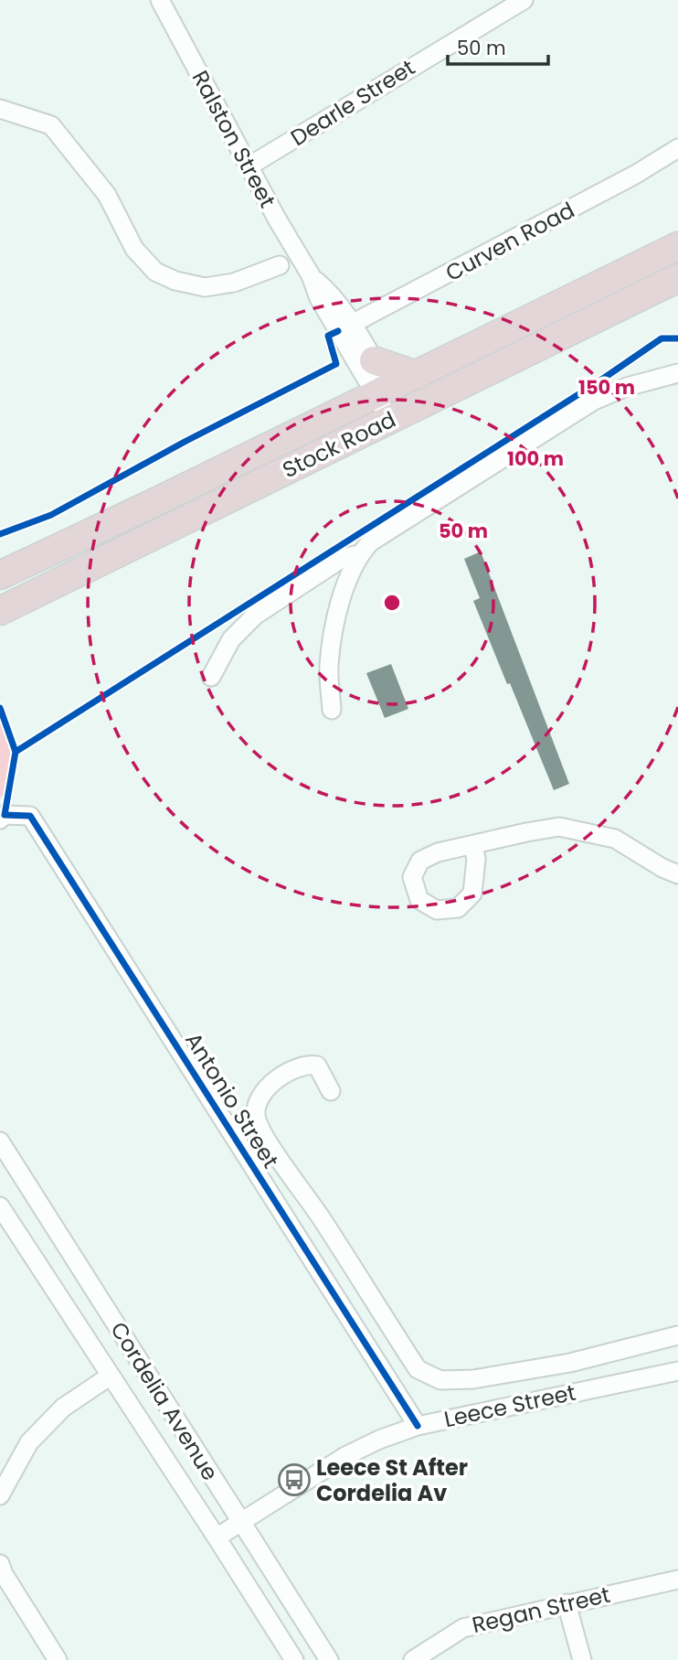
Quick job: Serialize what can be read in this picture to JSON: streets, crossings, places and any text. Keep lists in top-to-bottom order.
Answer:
{
  "streets": {
    "highway": ["Stock Road"],
    "street": [
      "Dearle Street",
      "Ralston Street",
      "Curven Road",
      "Antonio Street",
      "Cordelia Avenue",
      "Leece Street",
      "Regan Street"
    ]
  },
  "crossings": [
    ["Dearle Street", "Ralston Street"],
    ["Ralston Street", "Curven Road"],
    ["Ralston Street", "Stock Road"],
    ["Antonio Street", "Leece Street"],
    ["Cordelia Avenue", "Leece Street"]
  ],
  "places": {
    "bus stop": ["Leece St After Cordelia Av"]
  },
  "scale_bar": "50 m",
  "rings": ["150 m", "100 m", "50 m"]
}
